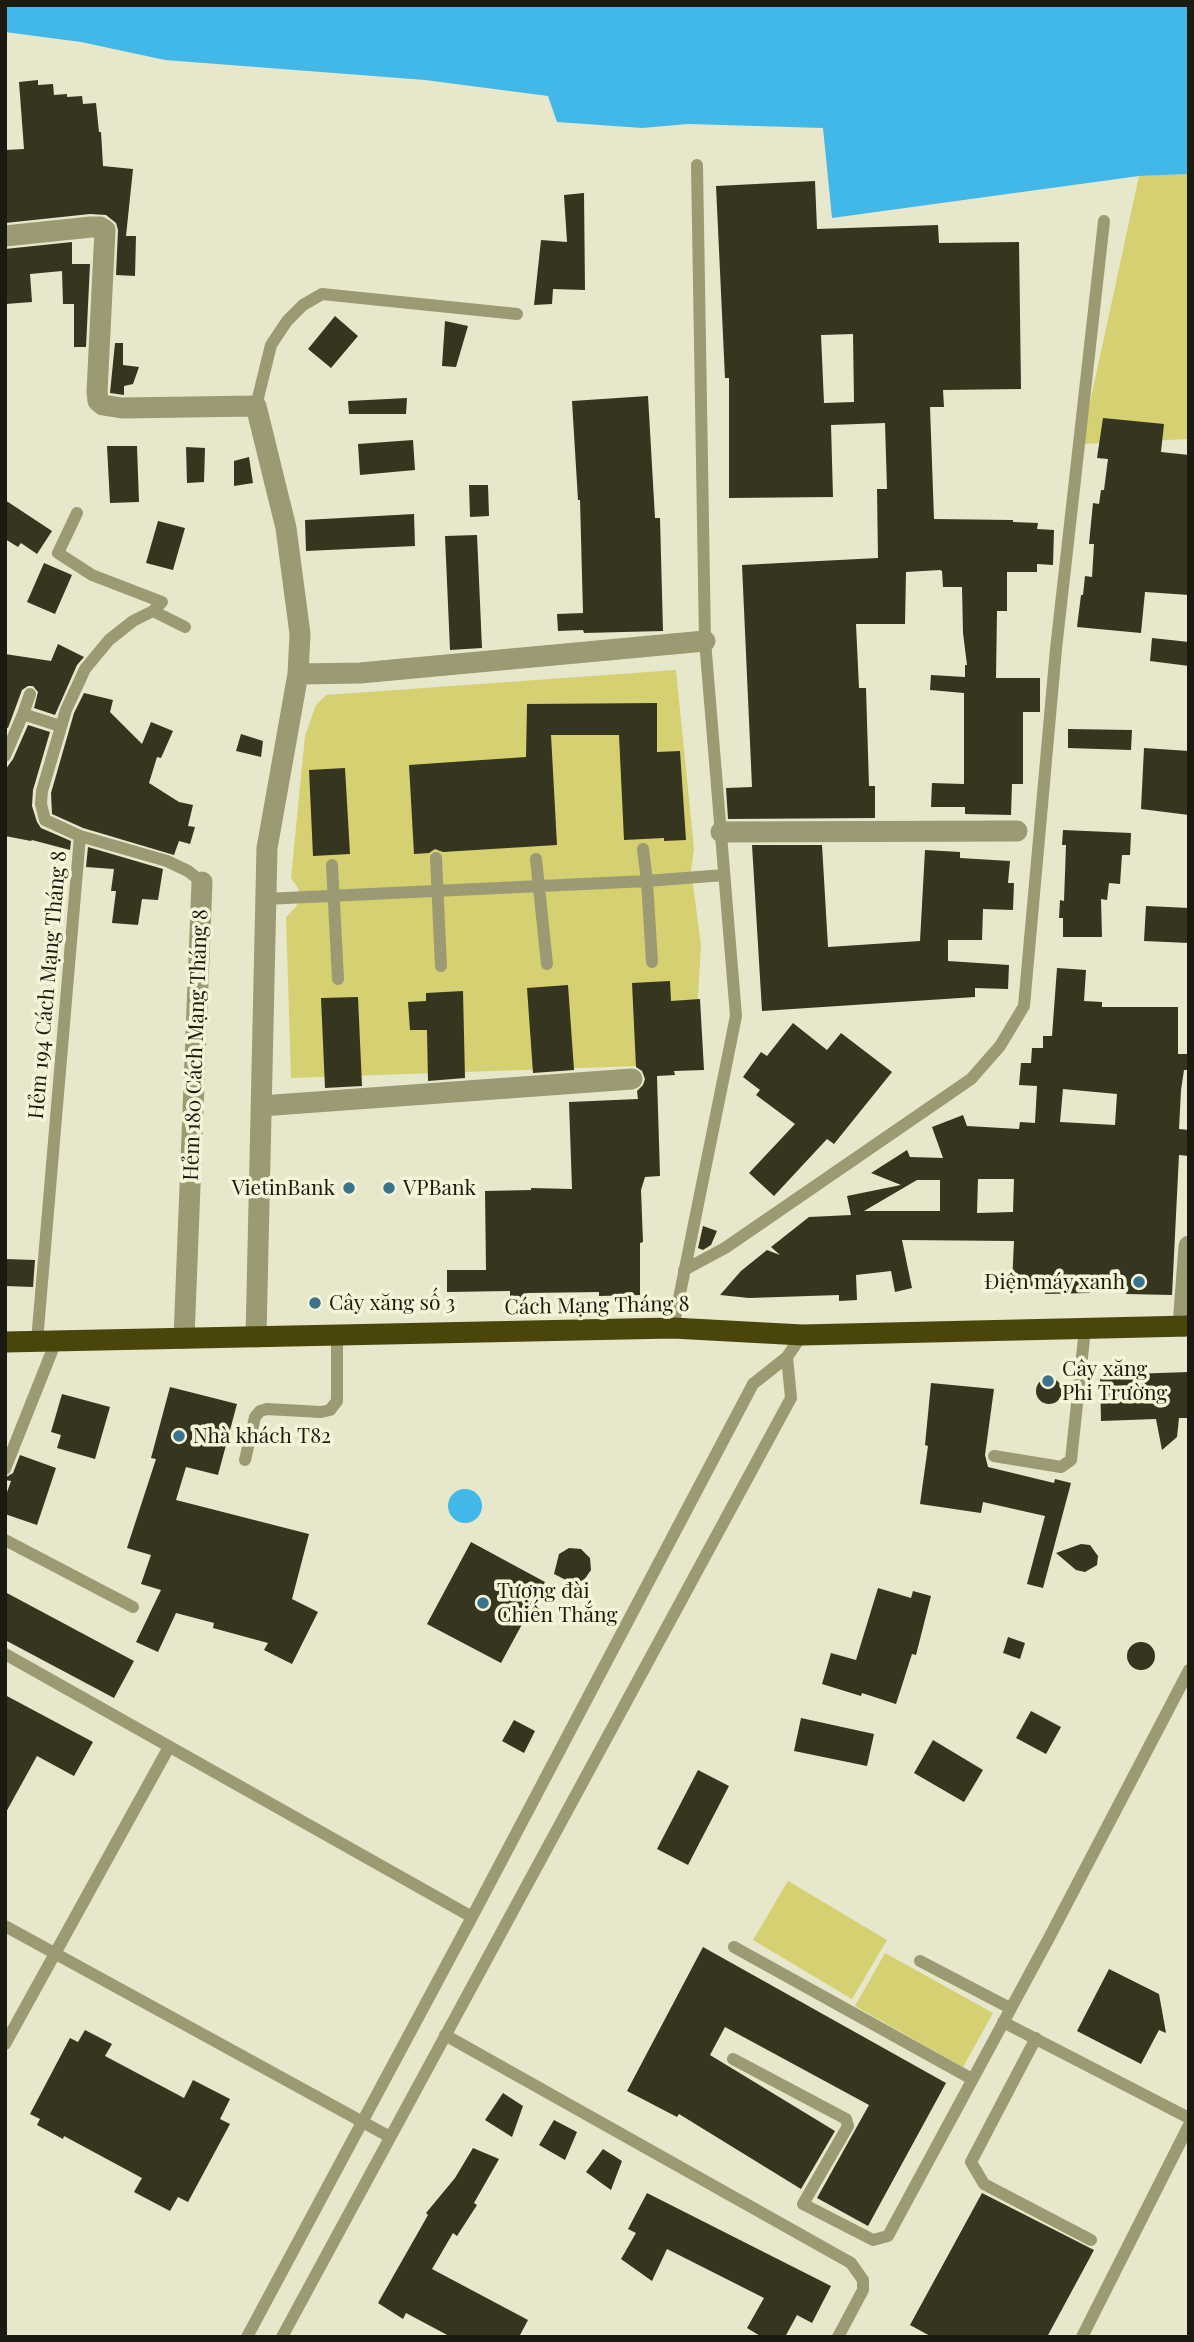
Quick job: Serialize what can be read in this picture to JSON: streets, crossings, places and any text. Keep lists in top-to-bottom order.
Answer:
{
  "streets": {
    "highway": ["Cách Mạng Tháng 8"],
    "street": ["Hẻm 180 Cách Mạng Tháng 8"],
    "lane": ["Hẻm 194 Cách Mạng Tháng 8"]
  },
  "crossings": [
    ["Hẻm 194 Cách Mạng Tháng 8", "Hẻm 180 Cách Mạng Tháng 8"],
    ["Hẻm 194 Cách Mạng Tháng 8", "Cách Mạng Tháng 8"],
    ["Hẻm 180 Cách Mạng Tháng 8", "Cách Mạng Tháng 8"]
  ],
  "places": [
    "VietinBank",
    "VPBank",
    "Điện máy xanh",
    "Cây xăng số 3",
    "Cây xăng Phi Trường",
    "Nhà khách T82",
    "Tượng đài Chiến Thắng"
  ]
}
